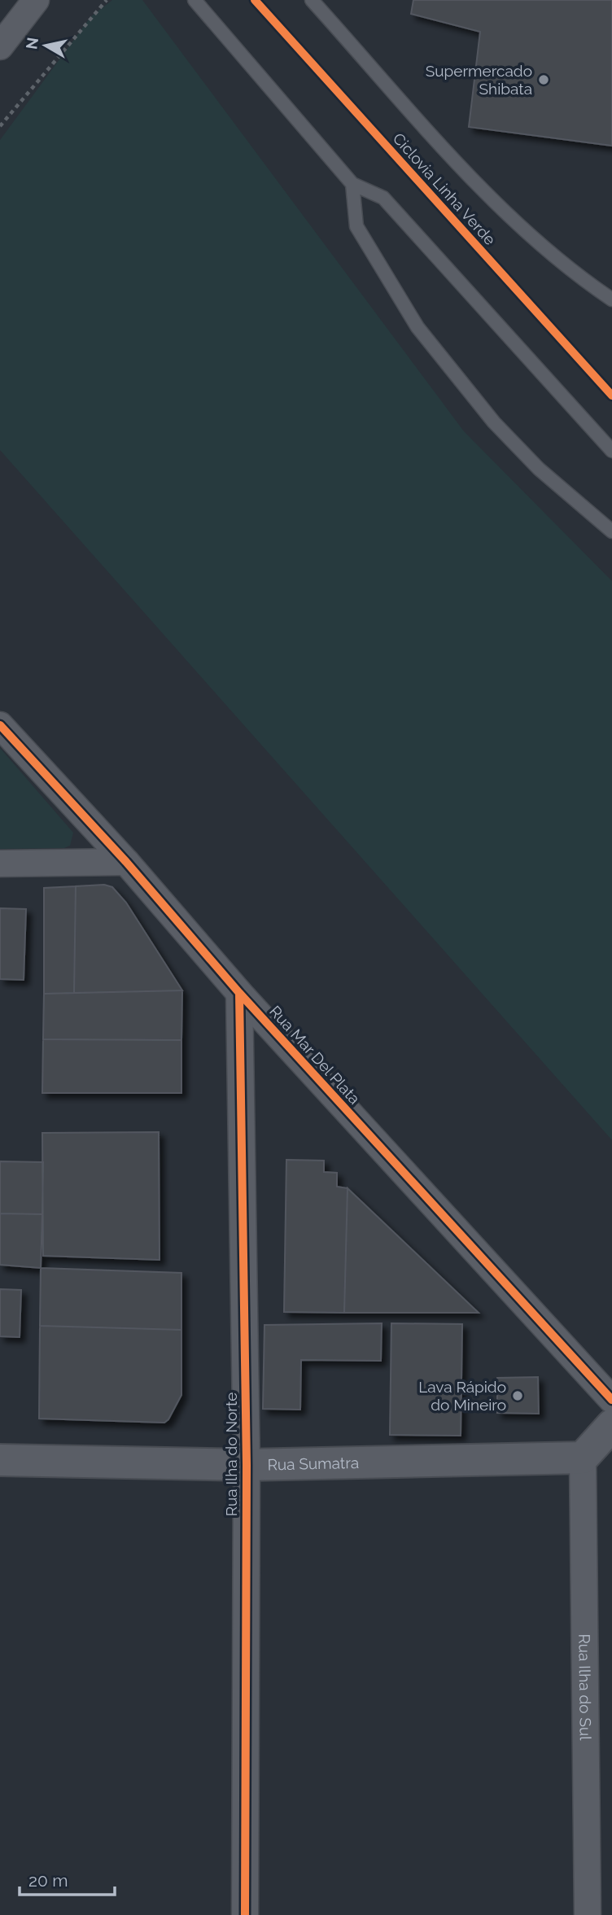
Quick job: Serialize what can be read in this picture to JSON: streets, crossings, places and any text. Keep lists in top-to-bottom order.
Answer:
{
  "streets": {
    "street": [
      "Rua Mar Del Plata",
      "Rua Ilha do Norte",
      "Rua Sumatra",
      "Rua Ilha do Sul"
    ],
    "cycle path": ["Ciclovia Linha Verde"]
  },
  "crossings": [
    ["Rua Mar Del Plata", "Rua Ilha do Norte"],
    ["Rua Ilha do Norte", "Rua Sumatra"],
    ["Rua Sumatra", "Rua Ilha do Sul"]
  ],
  "places": ["Supermercado Shibata", "Lava Rápido do Mineiro"],
  "scale_bar": "20 m",
  "north": "left"
}
